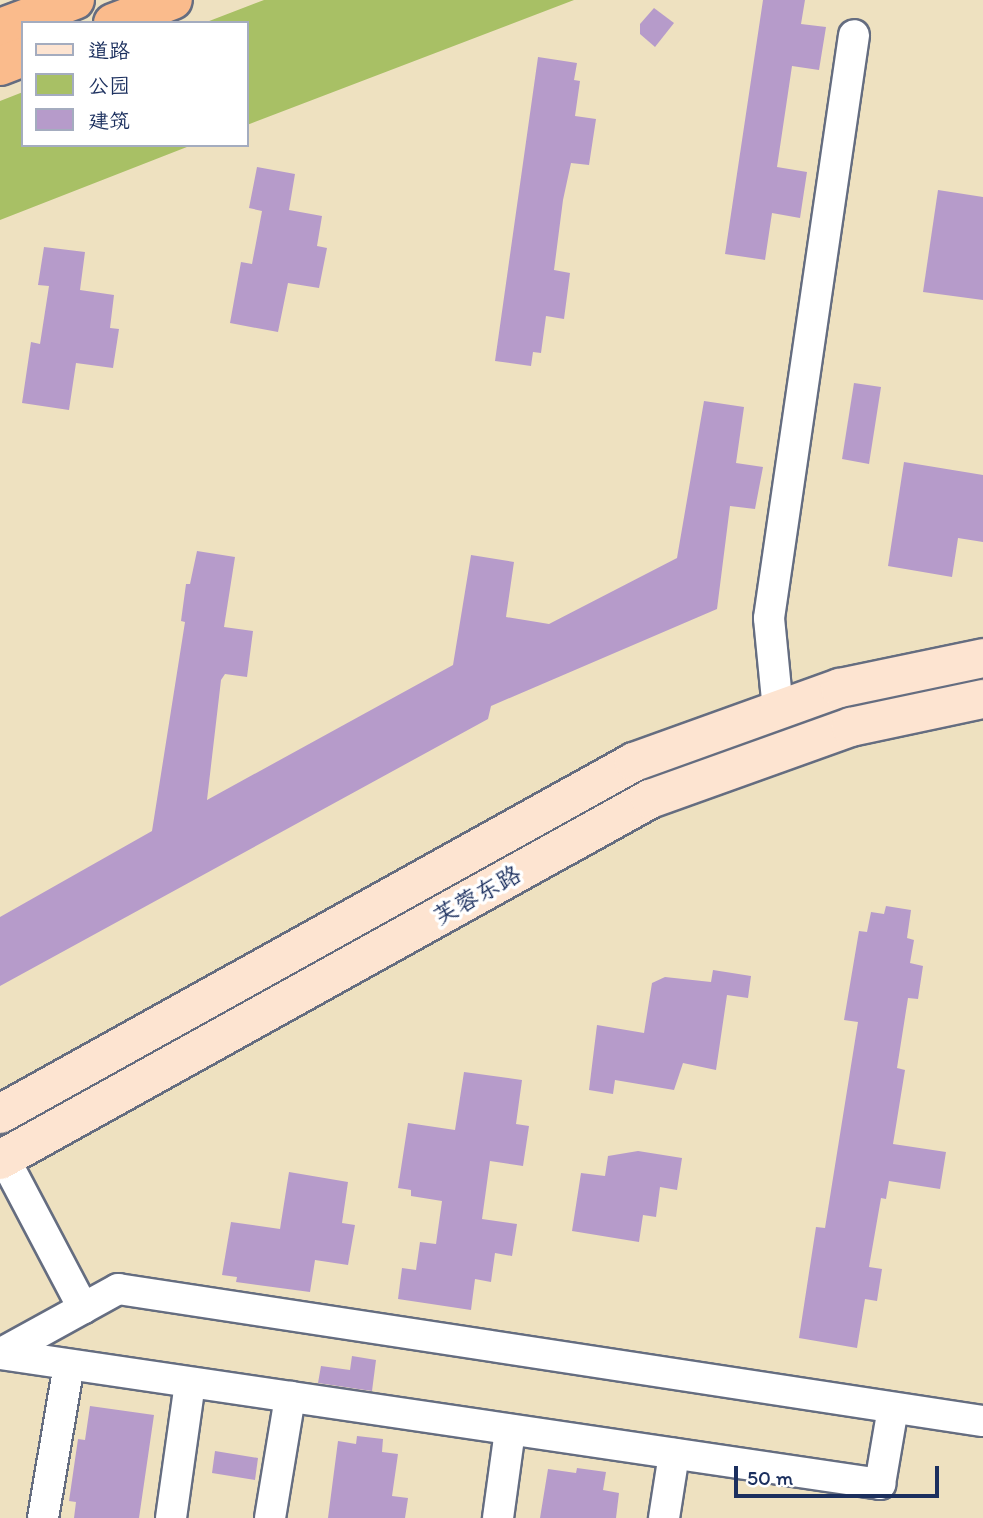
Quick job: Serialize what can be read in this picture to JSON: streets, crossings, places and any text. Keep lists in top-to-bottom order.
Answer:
{
  "streets": {
    "main road": ["芙蓉东路"]
  },
  "legend": ["道路", "公园", "建筑"],
  "scale_bar": "50 m"
}
